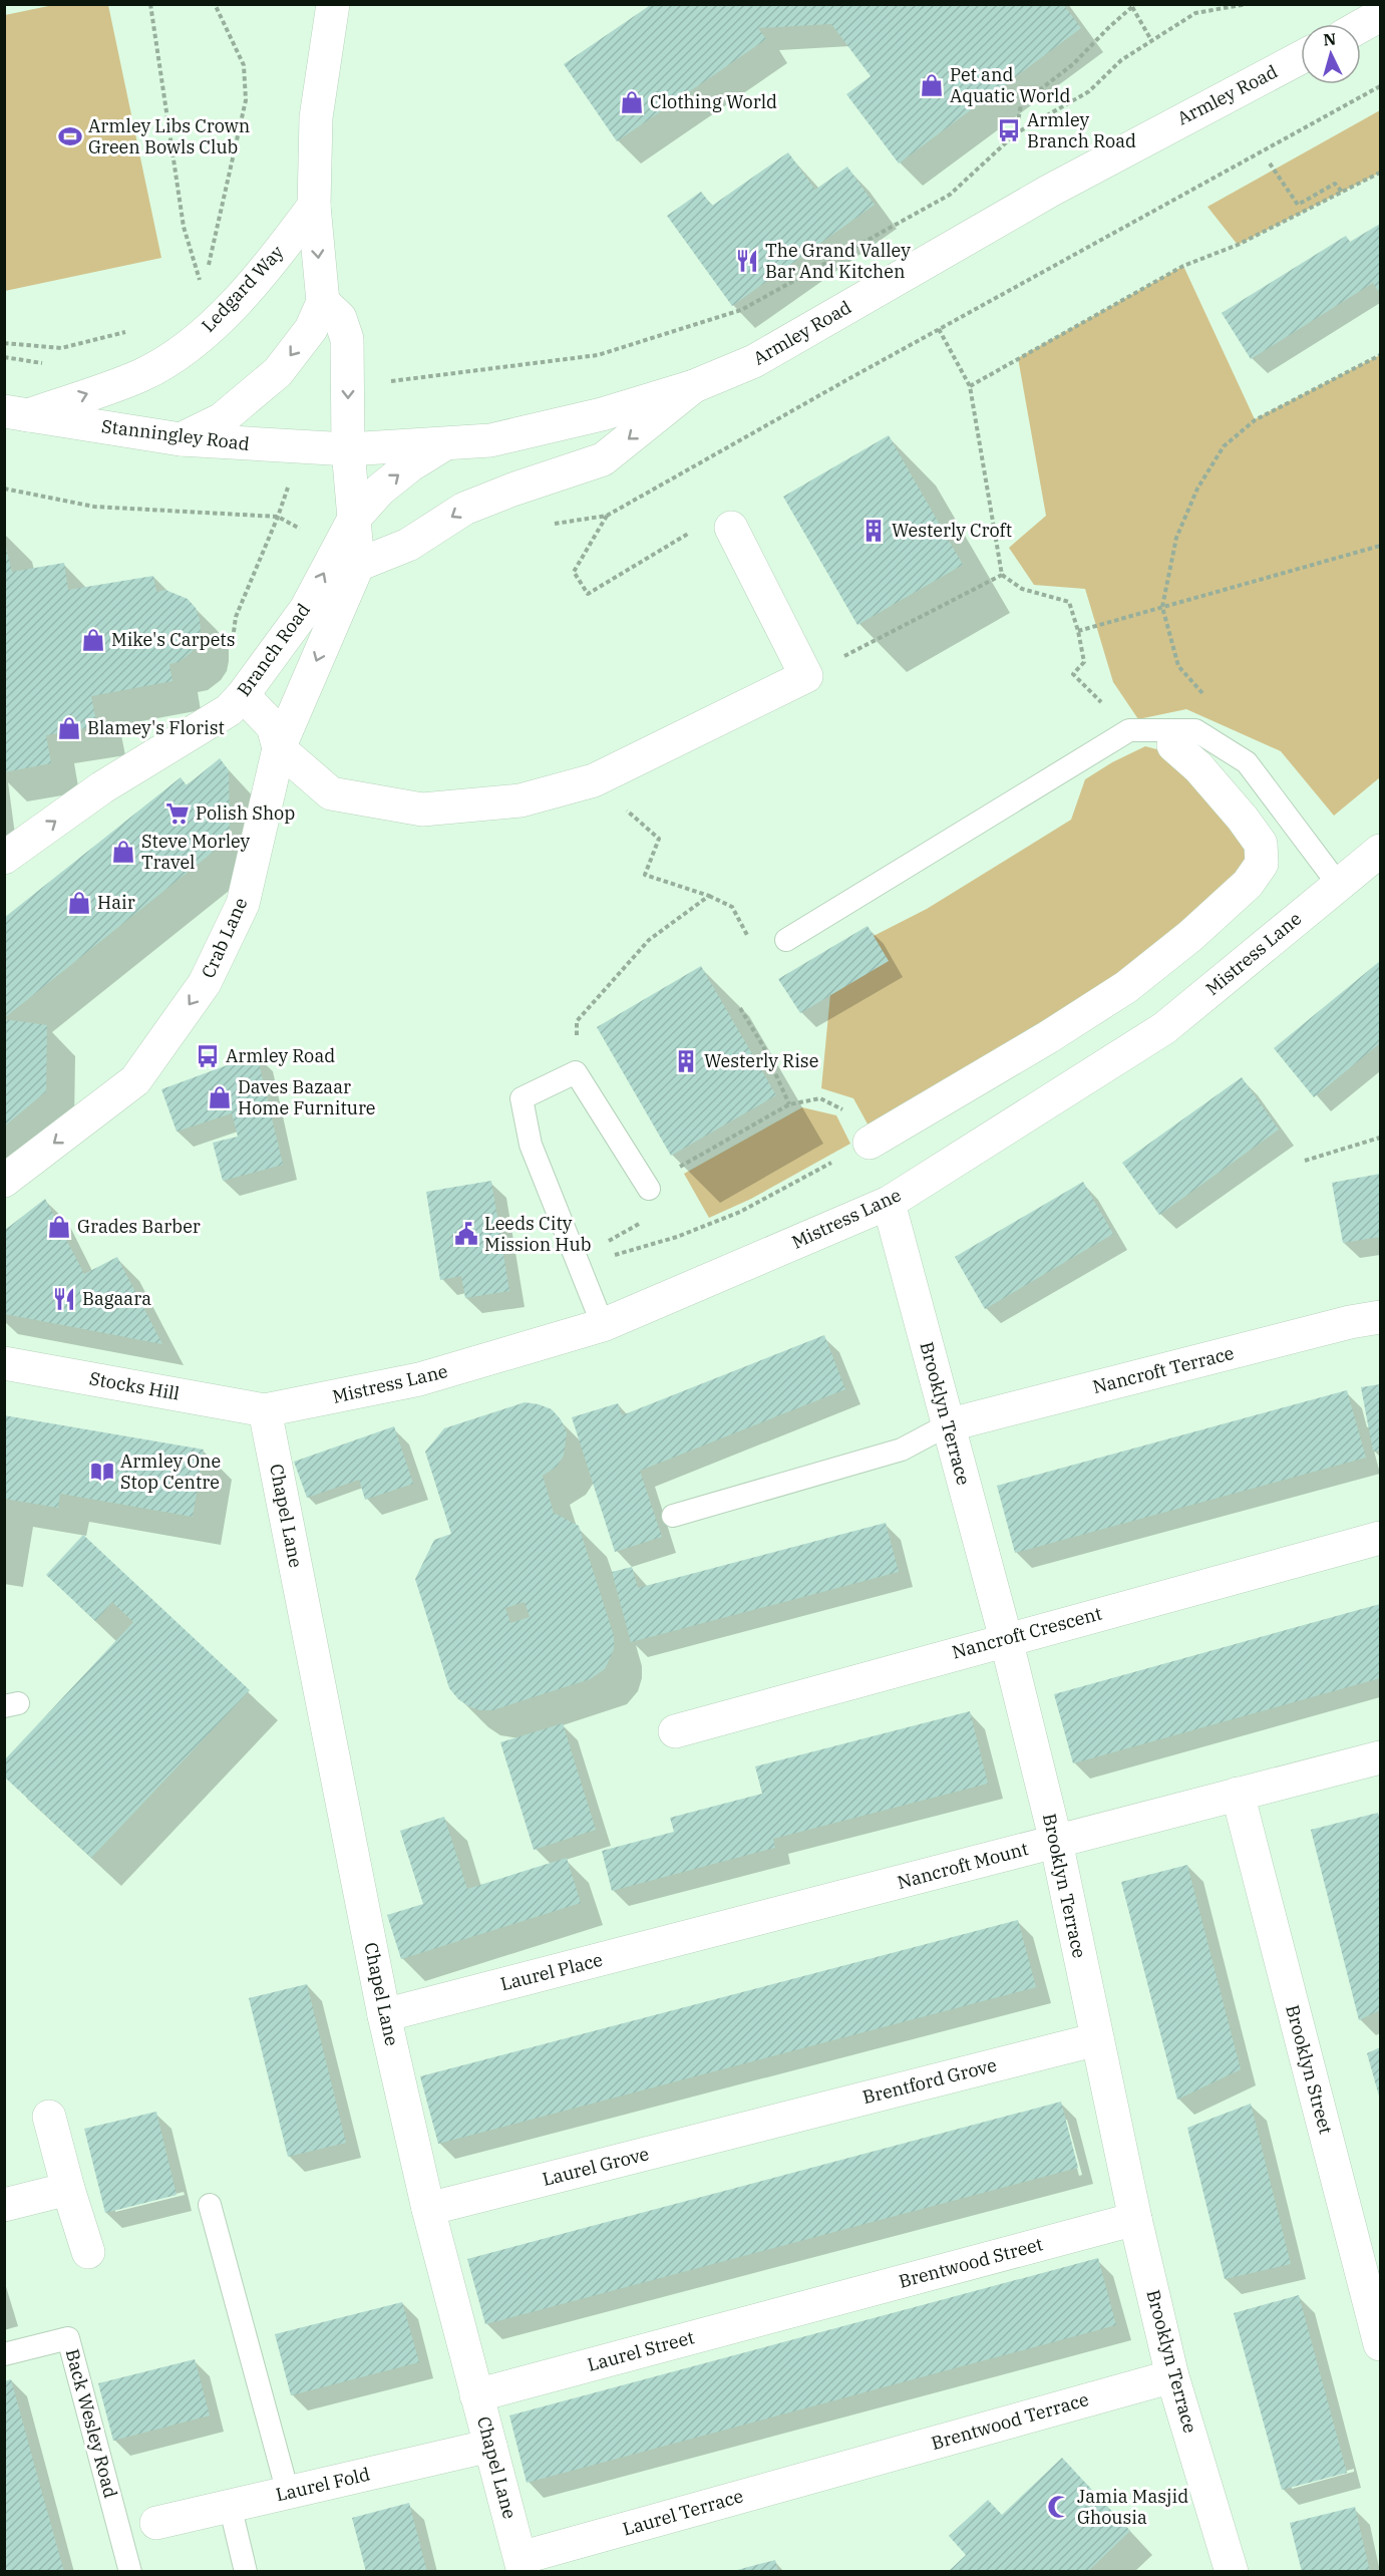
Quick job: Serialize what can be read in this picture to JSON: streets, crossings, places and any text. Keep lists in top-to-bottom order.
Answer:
{
  "streets": {
    "street": [
      "Armley Road",
      "Ledgard Way",
      "Stanningley Road",
      "Branch Road",
      "Crab Lane",
      "Mistress Lane",
      "Nancroft Terrace",
      "Stocks Hill",
      "Brooklyn Terrace",
      "Chapel Lane",
      "Nancroft Crescent",
      "Nancroft Mount",
      "Laurel Place",
      "Brooklyn Street",
      "Brentford Grove",
      "Laurel Grove",
      "Brentwood Street",
      "Laurel Street",
      "Brentwood Terrace",
      "Laurel Fold",
      "Laurel Terrace"
    ],
    "lane": ["Back Wesley Road"]
  },
  "crossings": [
    ["Armley Road", "Stanningley Road"],
    ["Armley Road", "Branch Road"],
    ["Armley Road", "Crab Lane"],
    ["Ledgard Way", "Stanningley Road"],
    ["Stanningley Road", "Crab Lane"],
    ["Branch Road", "Crab Lane"],
    ["Mistress Lane", "Stocks Hill"],
    ["Mistress Lane", "Brooklyn Terrace"],
    ["Mistress Lane", "Chapel Lane"],
    ["Nancroft Terrace", "Brooklyn Terrace"],
    ["Stocks Hill", "Chapel Lane"],
    ["Brooklyn Terrace", "Nancroft Crescent"],
    ["Brooklyn Terrace", "Nancroft Mount"],
    ["Brooklyn Terrace", "Brentford Grove"],
    ["Brooklyn Terrace", "Brentwood Street"],
    ["Brooklyn Terrace", "Brentwood Terrace"],
    ["Chapel Lane", "Laurel Place"],
    ["Chapel Lane", "Laurel Grove"],
    ["Chapel Lane", "Laurel Street"],
    ["Chapel Lane", "Laurel Fold"],
    ["Chapel Lane", "Laurel Terrace"],
    ["Nancroft Mount", "Laurel Place"],
    ["Nancroft Mount", "Brooklyn Street"],
    ["Brentford Grove", "Laurel Grove"],
    ["Brentwood Street", "Laurel Street"],
    ["Brentwood Terrace", "Laurel Terrace"]
  ],
  "one_way": ["Crab Lane"],
  "places": {
    "shop": [
      "Pet and Aquatic World",
      "Clothing World",
      "Mike's Carpets",
      "Blamey's Florist",
      "Steve Morley Travel",
      "Hair",
      "Daves Bazaar Home Furniture",
      "Grades Barber"
    ],
    "bus stop": ["Armley Branch Road", "Armley Road"],
    "sports": ["Armley Libs Crown Green Bowls Club"],
    "restaurant": ["The Grand Valley Bar And Kitchen", "Bagaara"],
    "building": ["Westerly Croft", "Westerly Rise"],
    "supermarket": ["Polish Shop"],
    "public building": ["Leeds City Mission Hub"],
    "library": ["Armley One Stop Centre"],
    "mosque": ["Jamia Masjid Ghousia"]
  },
  "north": "top"
}
